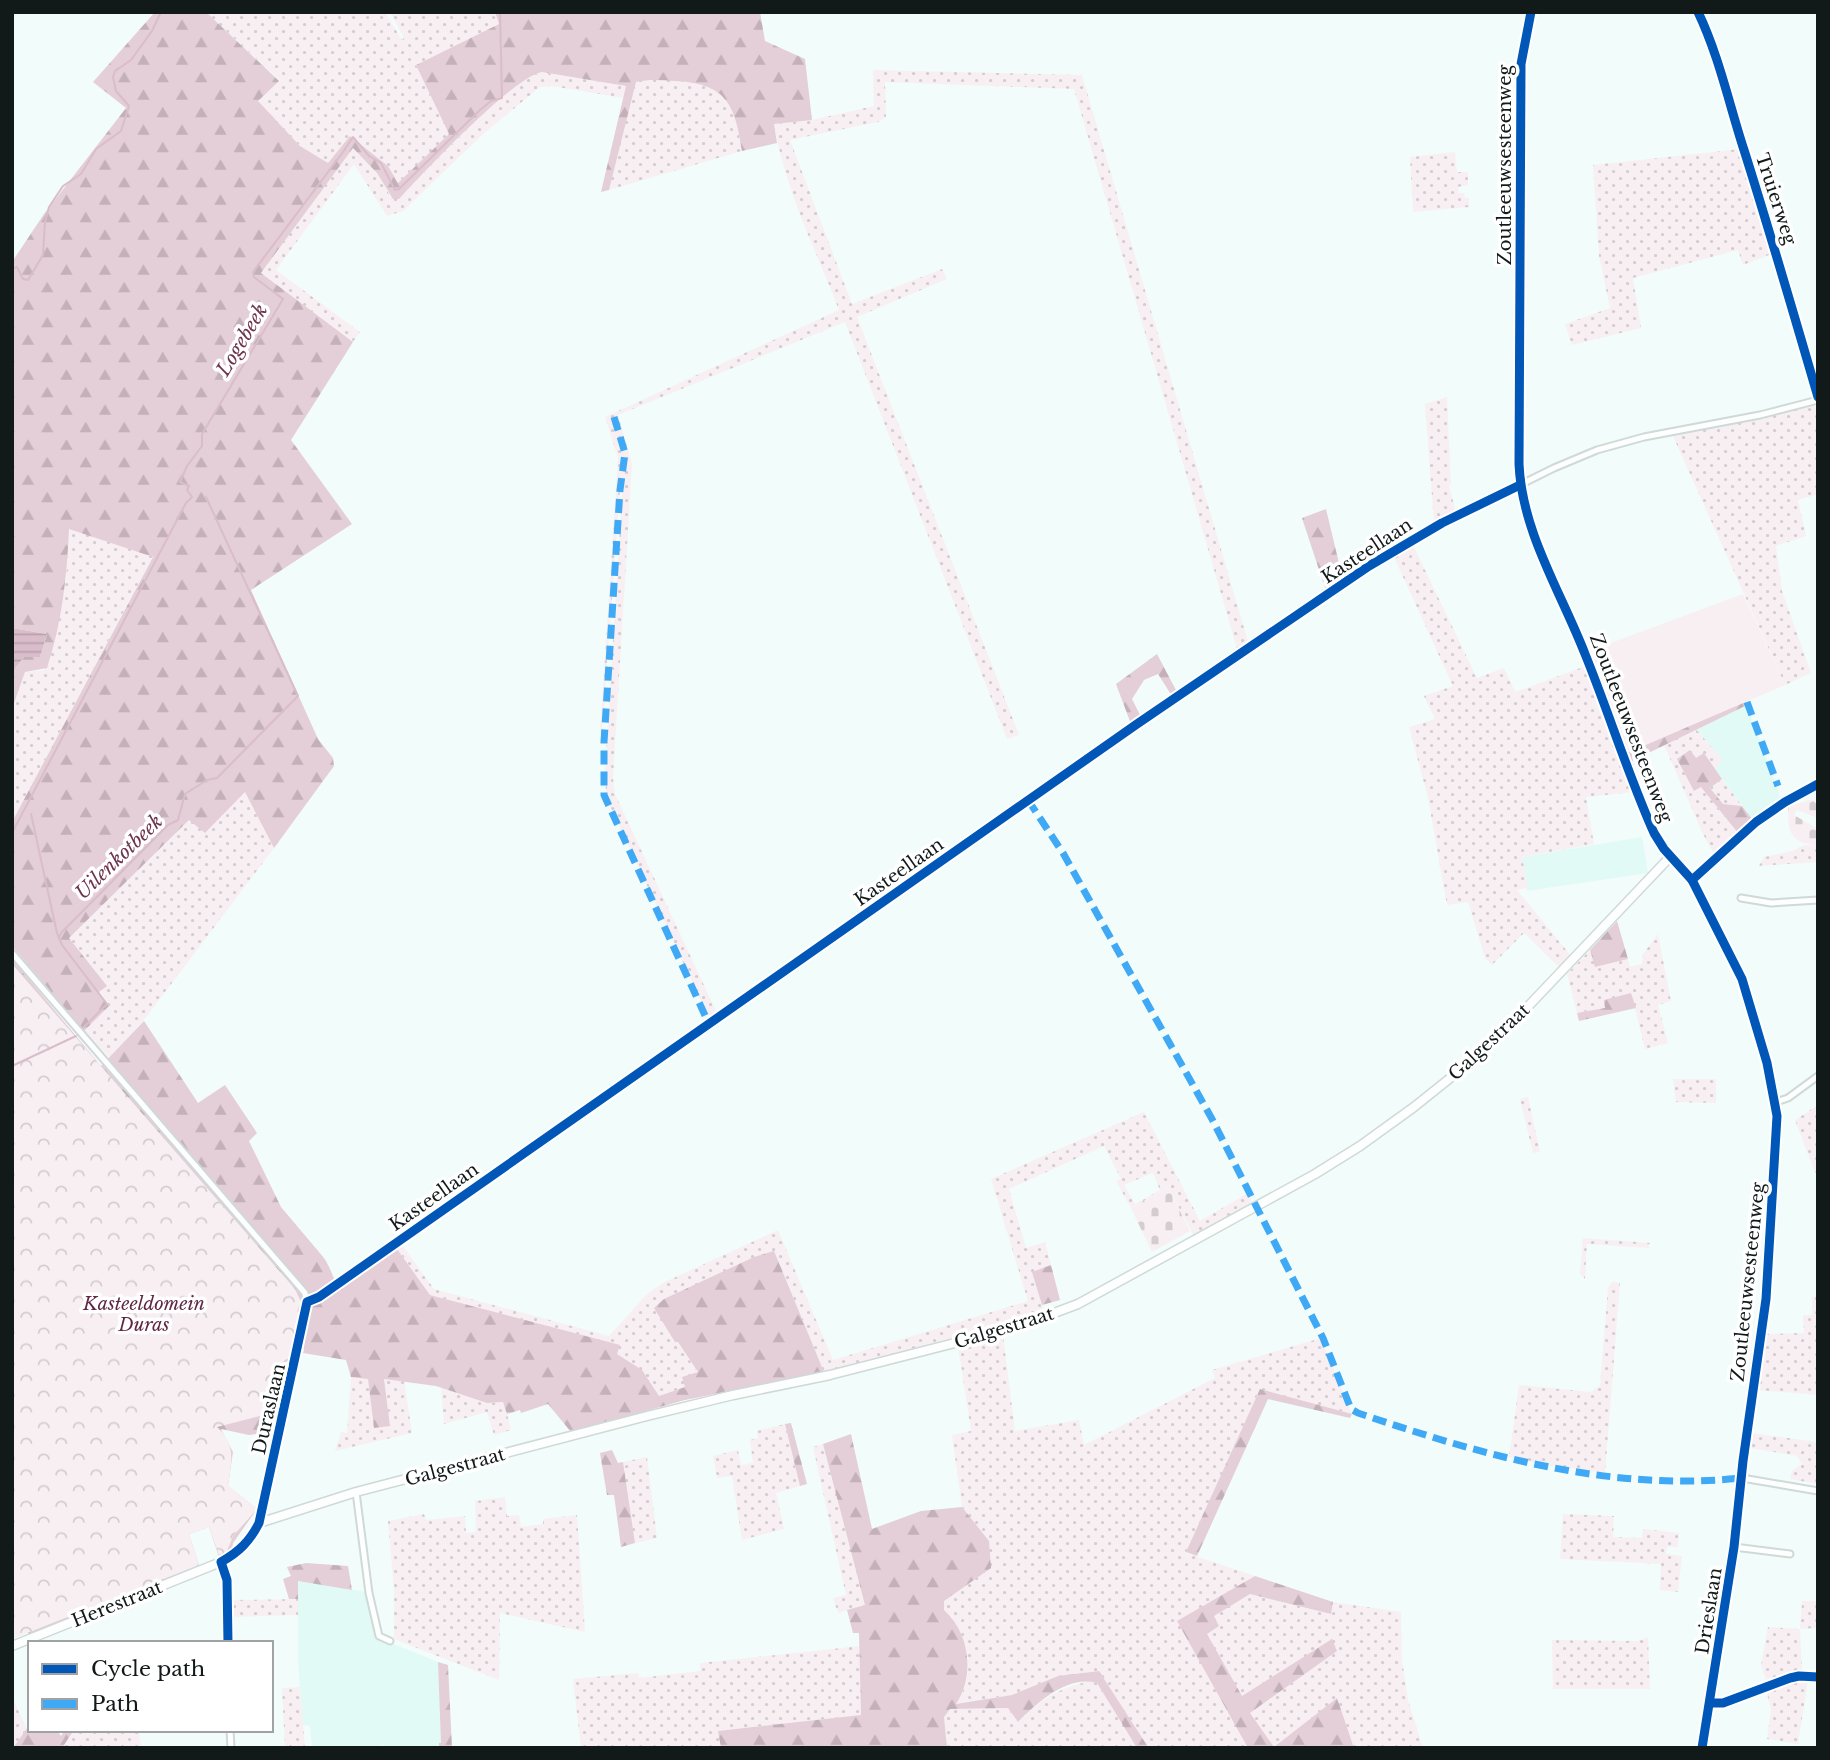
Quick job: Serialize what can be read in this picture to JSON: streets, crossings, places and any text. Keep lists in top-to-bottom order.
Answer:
{
  "streets": {
    "street": [
      "Zoutleeuwsesteenweg",
      "Truierweg",
      "Kasteellaan",
      "Galgestraat",
      "Duraslaan",
      "Herestraat",
      "Drieslaan"
    ]
  },
  "crossings": [
    ["Zoutleeuwsesteenweg", "Kasteellaan"],
    ["Zoutleeuwsesteenweg", "Galgestraat"],
    ["Zoutleeuwsesteenweg", "Drieslaan"],
    ["Truierweg", "Kasteellaan"],
    ["Kasteellaan", "Duraslaan"],
    ["Galgestraat", "Duraslaan"]
  ],
  "water": ["Logebeek", "Uilenkotbeek"],
  "parks": ["Kasteeldomein Duras"],
  "legend": ["Cycle path", "Path"]
}
